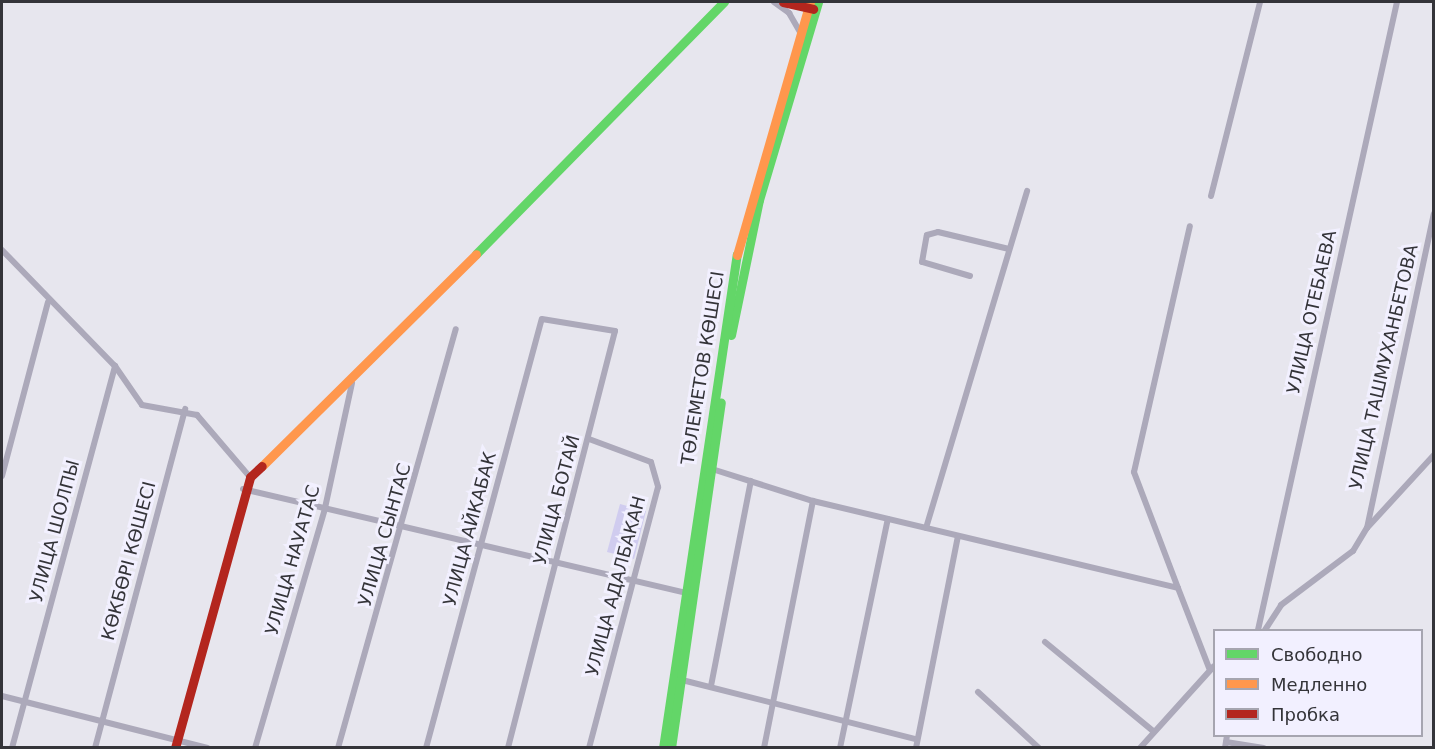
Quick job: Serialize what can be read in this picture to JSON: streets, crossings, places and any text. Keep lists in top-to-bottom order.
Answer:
{
  "streets": {
    "main road": ["ТӨЛЕМЕТОВ КӨШЕСІ"],
    "street": [
      "УЛИЦА ОТЕБАЕВА",
      "УЛИЦА ТАШМУХАНБЕТОВА",
      "УЛИЦА БОТАЙ",
      "УЛИЦА АЙКАБАК",
      "УЛИЦА ШОЛПЫ",
      "УЛИЦА СЫНТАС",
      "УЛИЦА НАУАТАС",
      "КӨКБӨРІ КӨШЕСІ",
      "УЛИЦА АДАЛБАКАН"
    ]
  },
  "crossings": [
    ["УЛИЦА БОТАЙ", "УЛИЦА АЙКАБАК"],
    ["УЛИЦА БОТАЙ", "УЛИЦА АДАЛБАКАН"]
  ],
  "legend": ["Свободно", "Медленно", "Пробка"]
}
